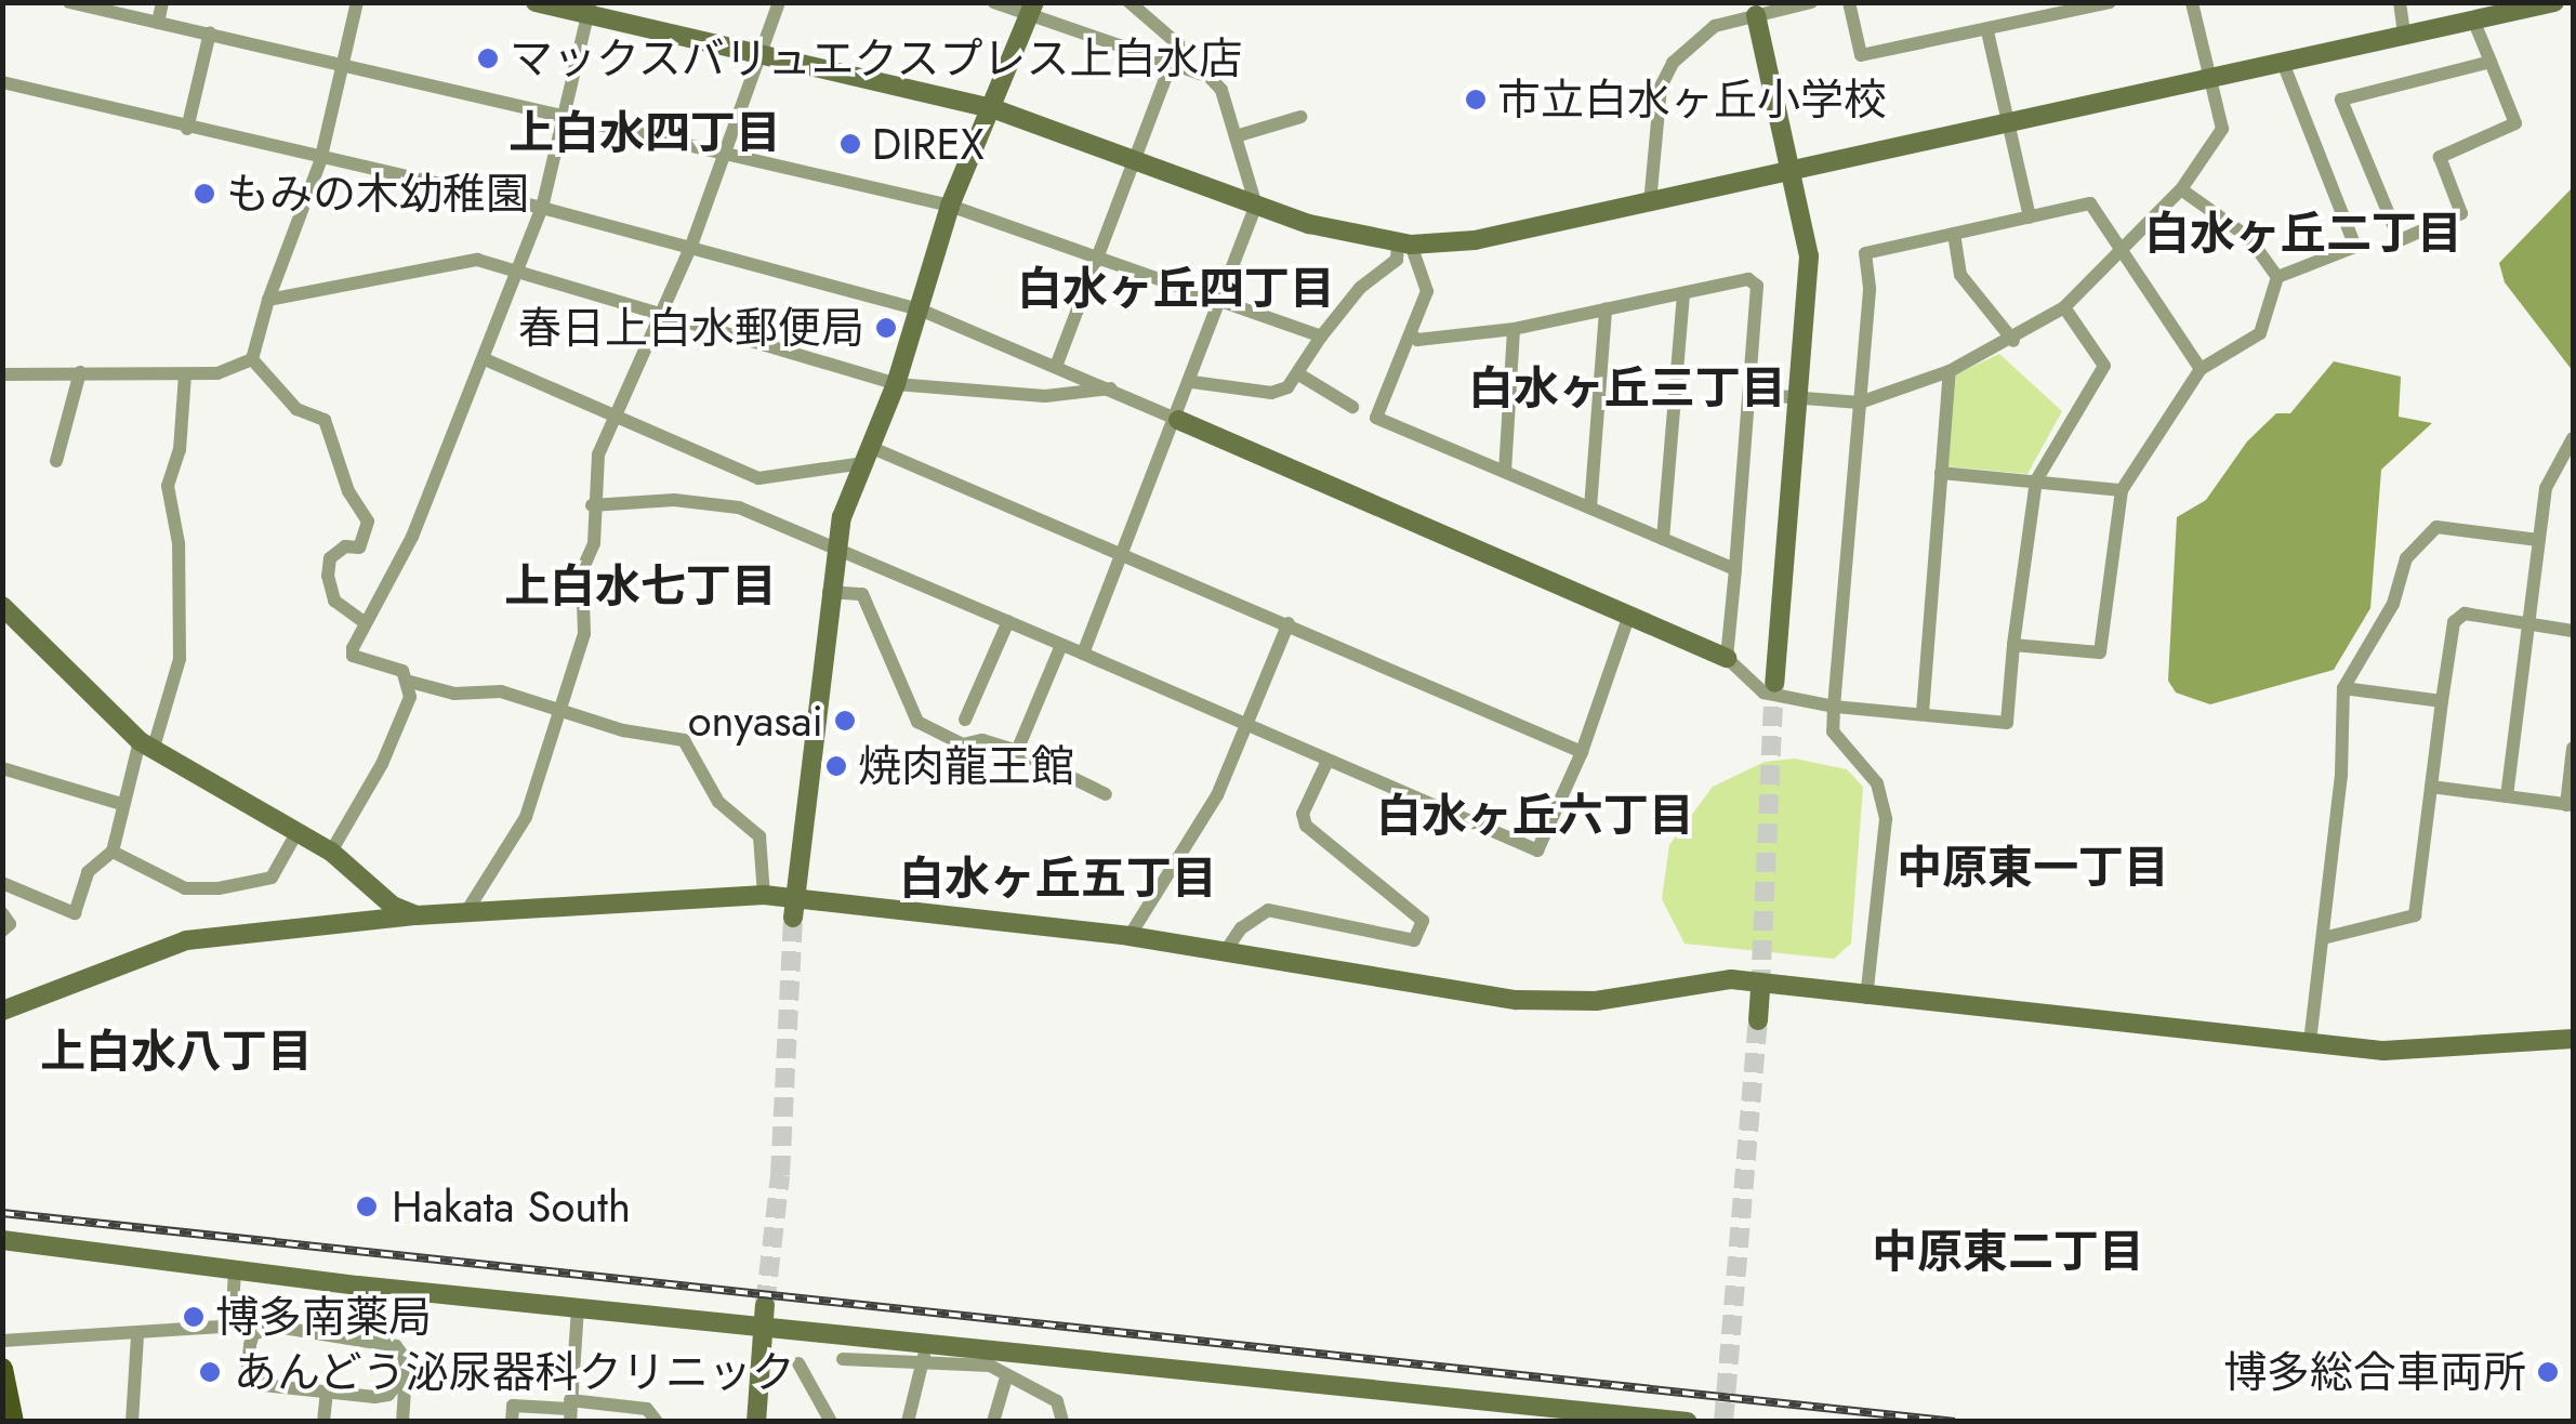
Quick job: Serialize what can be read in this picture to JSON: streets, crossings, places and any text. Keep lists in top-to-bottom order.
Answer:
{
  "districts": [
    "上白水四丁目",
    "白水ヶ丘二丁目",
    "白水ヶ丘四丁目",
    "白水ヶ丘三丁目",
    "上白水七丁目",
    "白水ヶ丘六丁目",
    "中原東一丁目",
    "白水ヶ丘五丁目",
    "上白水八丁目",
    "中原東二丁目"
  ],
  "places": [
    "マックスバリュエクスプレス上白水店",
    "市立白水ヶ丘小学校",
    "DIREX",
    "もみの木幼稚園",
    "春日上白水郵便局",
    "onyasai",
    "焼肉龍王館",
    "Hakata South",
    "博多南薬局",
    "あんどう泌尿器科クリニック",
    "博多総合車両所"
  ]
}
